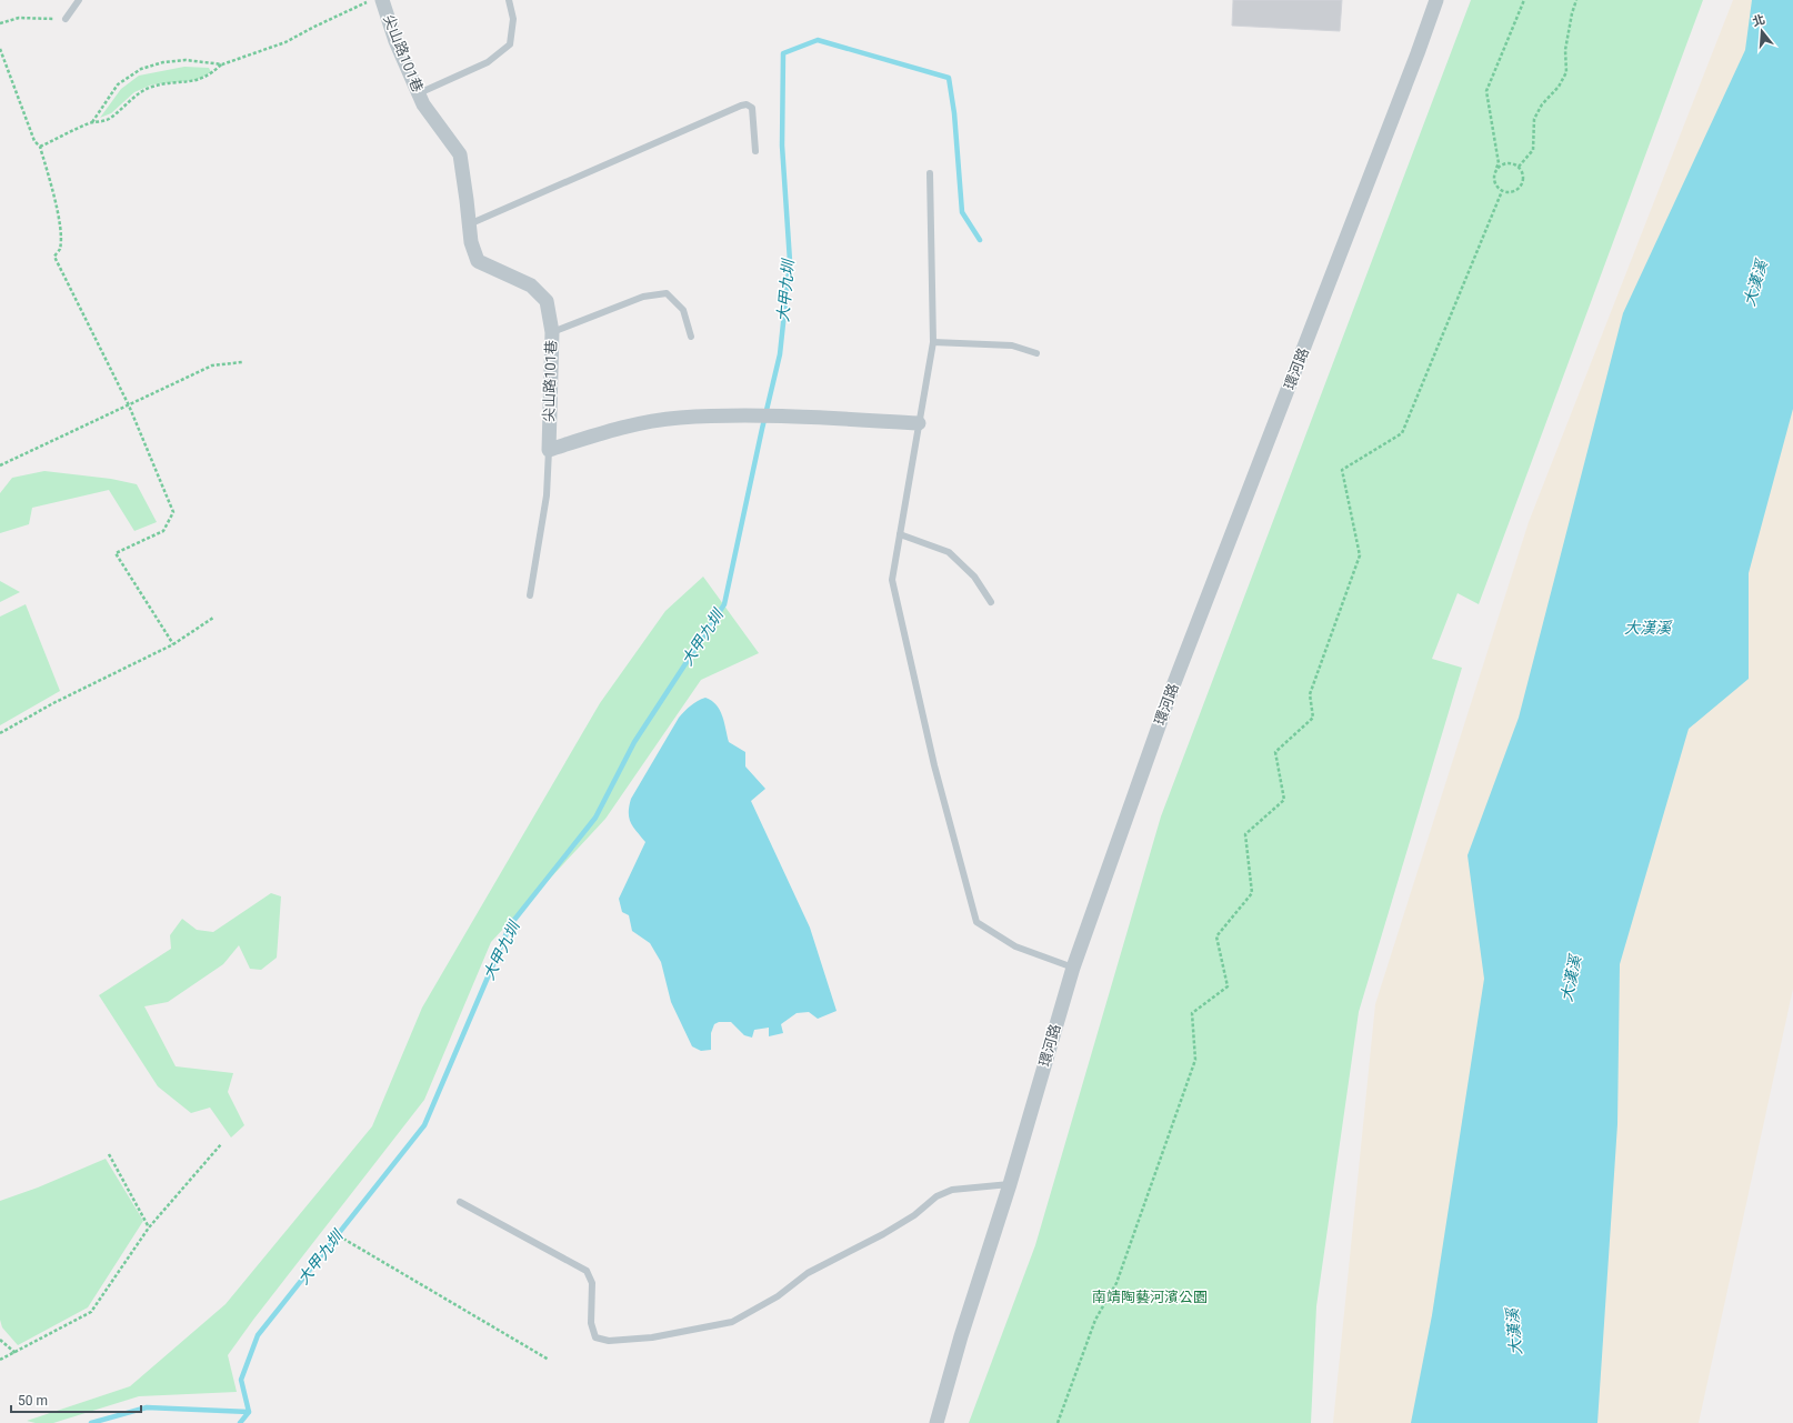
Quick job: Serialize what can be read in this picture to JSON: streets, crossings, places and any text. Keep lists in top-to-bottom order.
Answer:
{
  "streets": {
    "street": ["尖山路101巷", "環河路"]
  },
  "water": ["大漢溪", "大甲九圳"],
  "parks": ["南靖陶藝河濱公園"],
  "scale_bar": "50 m",
  "north": "top"
}
